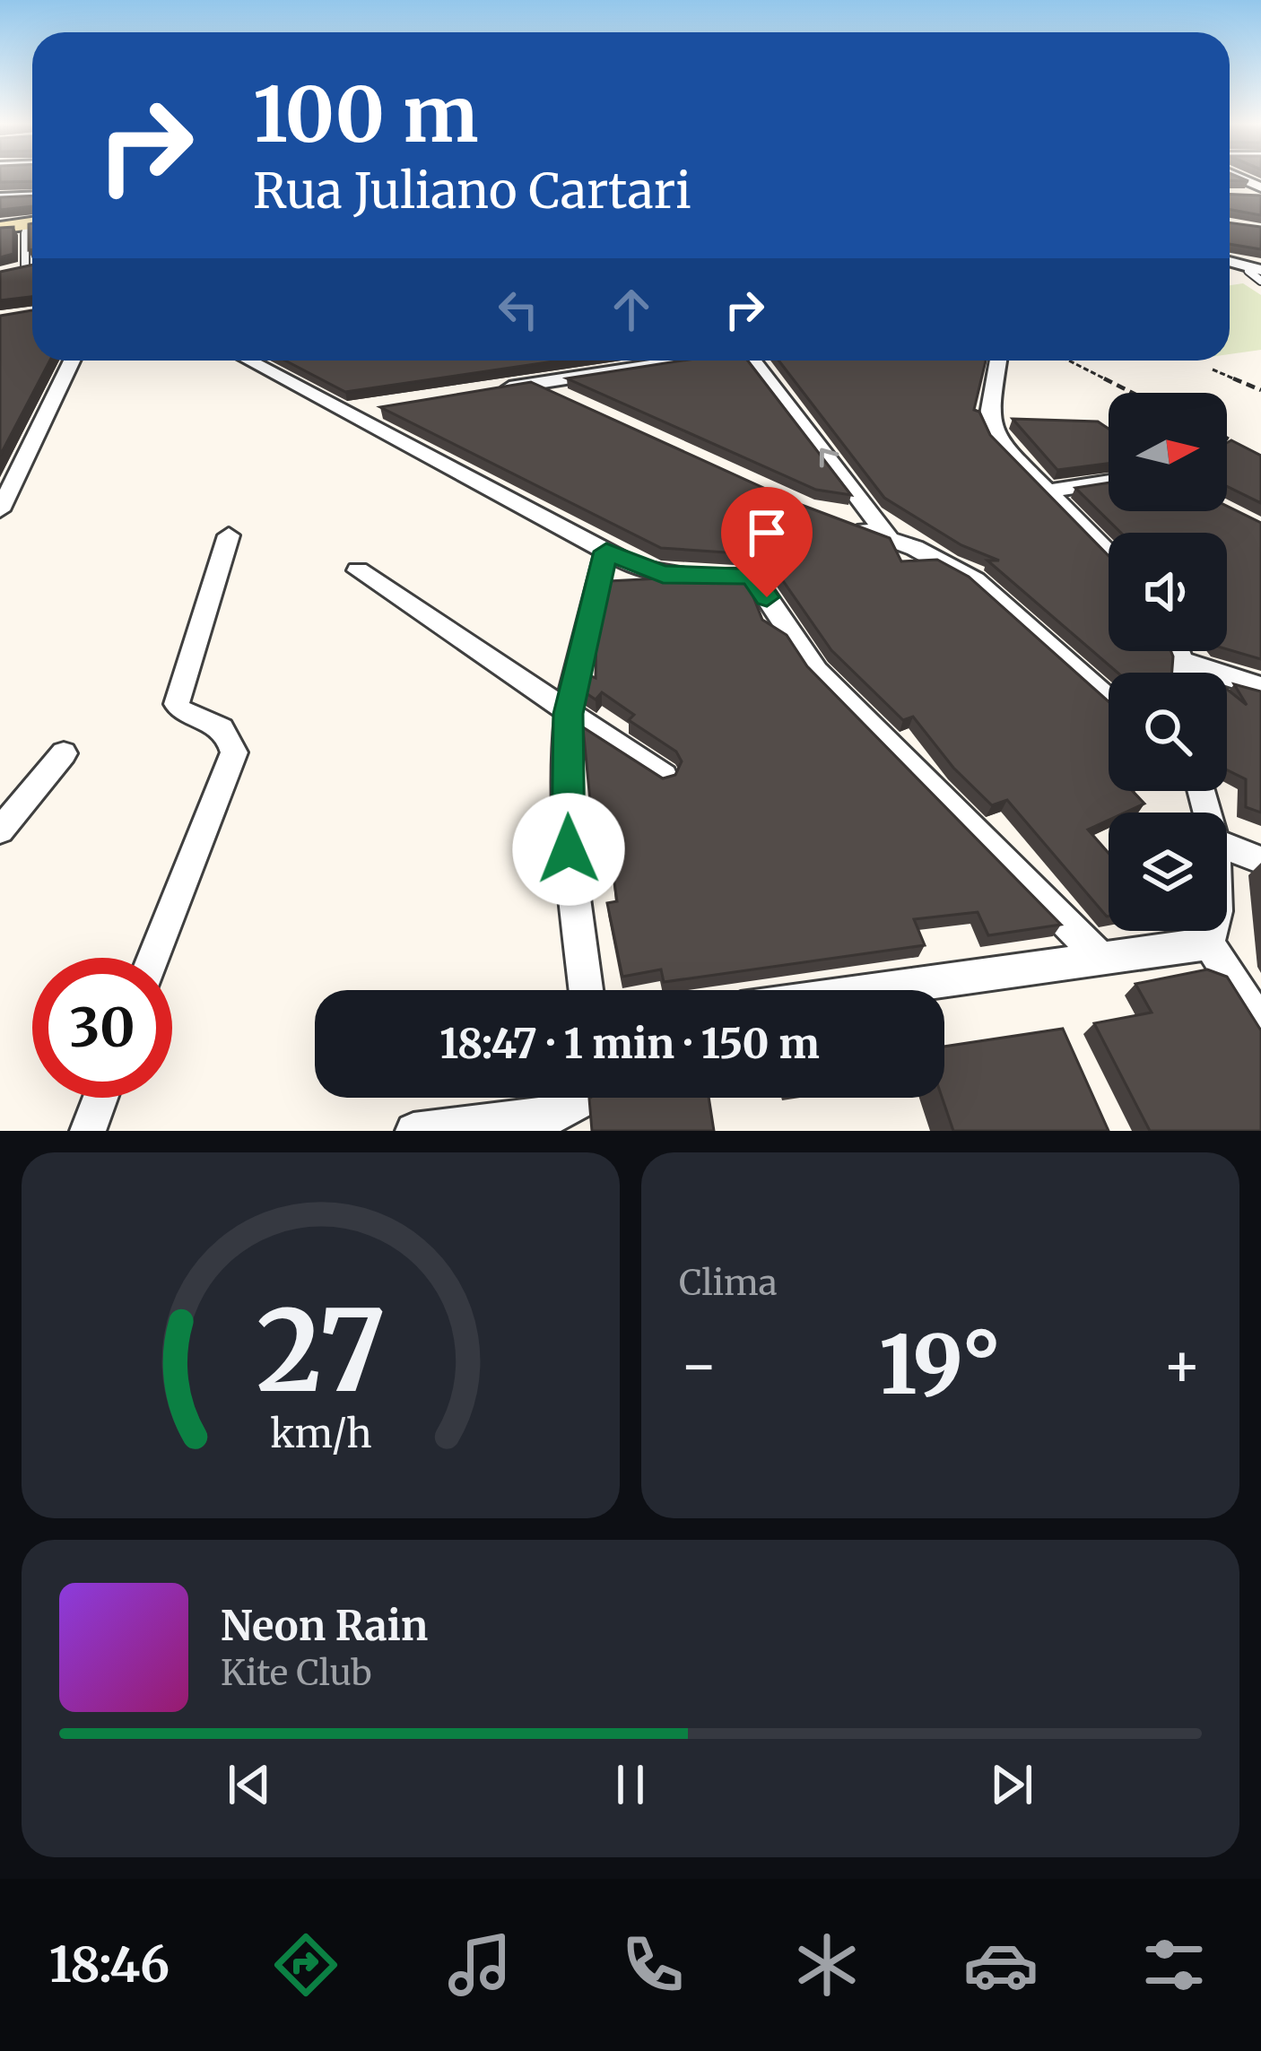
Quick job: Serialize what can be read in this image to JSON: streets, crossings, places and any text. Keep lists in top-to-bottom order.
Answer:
{
  "north": "right",
  "page": {
    "turn": ["100 m", "Rua Juliano Cartari"],
    "limit": "30",
    "trip": "18:47 · 1 min · 150 m",
    "tile": "Clima",
    "heat": ["−", "19°", "+"],
    "song": ["Neon Rain", "Kite Club"],
    "tabs": "18:46",
    "gauge": ["27", "km/h"]
  }
}
